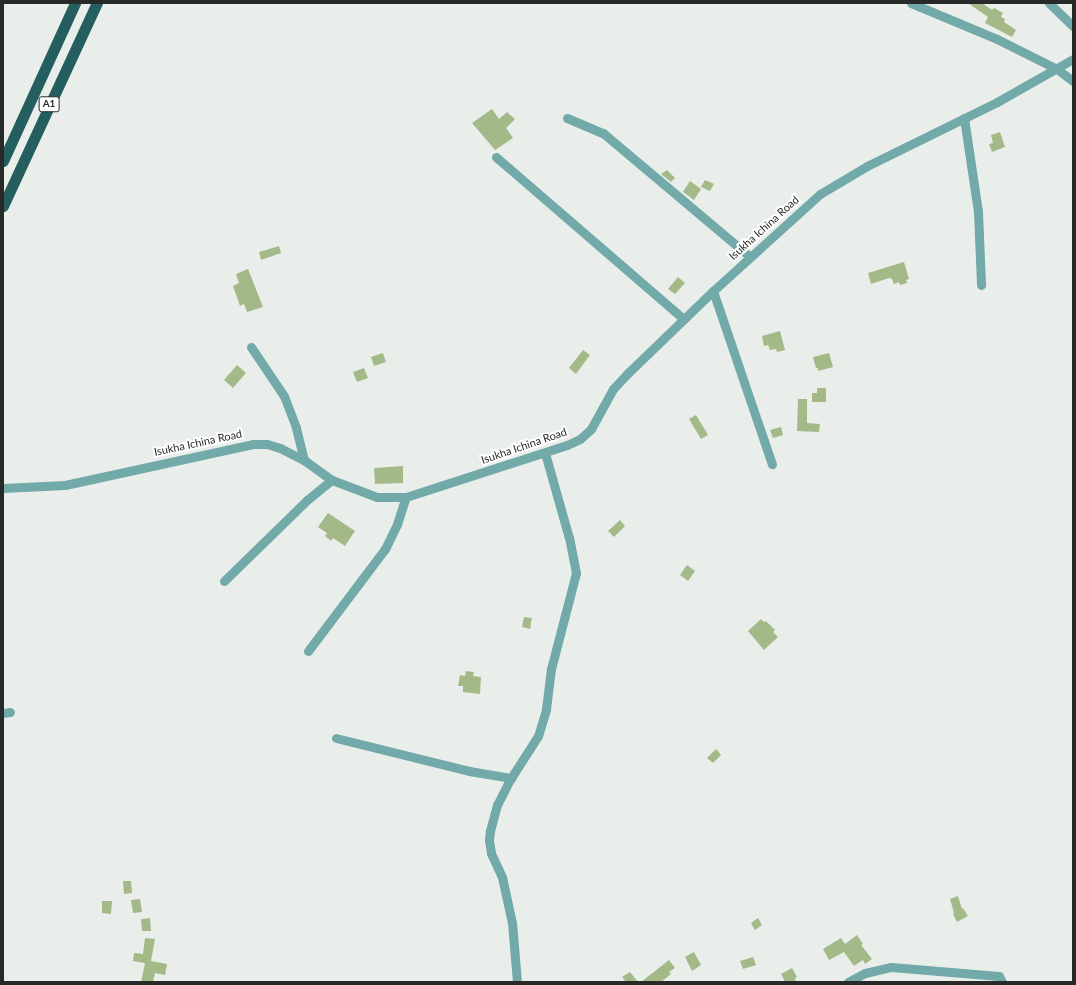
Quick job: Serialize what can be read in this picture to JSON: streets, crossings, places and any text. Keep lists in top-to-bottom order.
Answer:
{
  "streets": {
    "highway": ["A1"],
    "street": ["Isukha Ichina Road"]
  }
}
